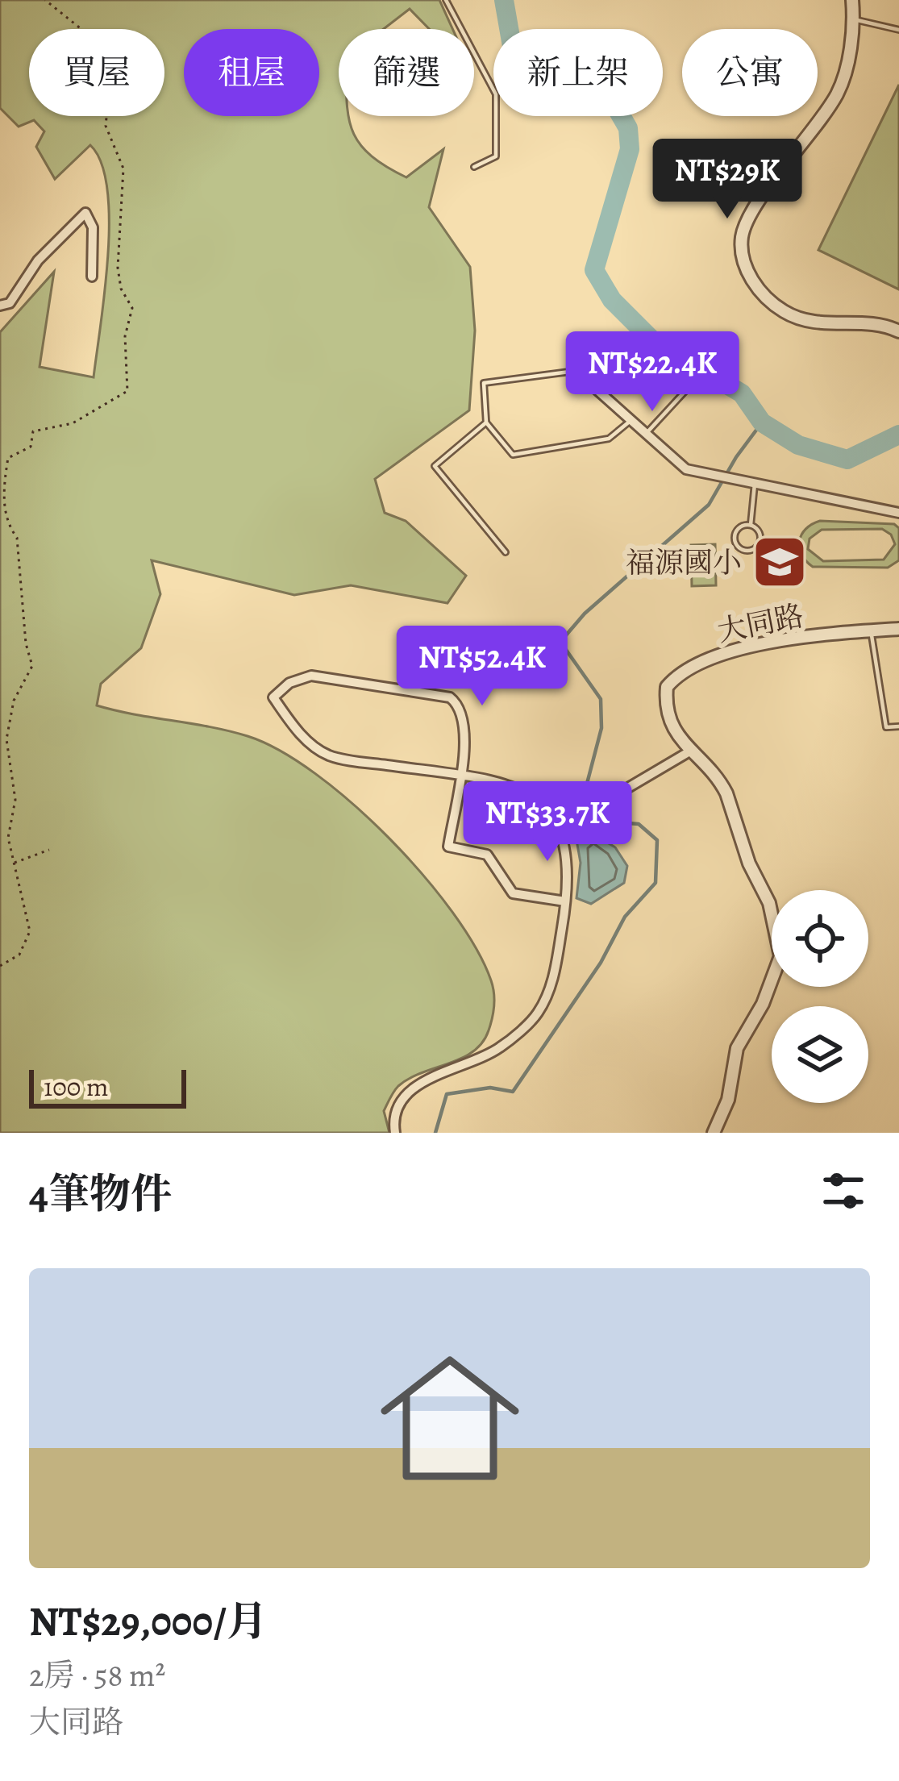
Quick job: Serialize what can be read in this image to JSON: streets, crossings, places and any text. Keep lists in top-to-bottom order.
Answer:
{
  "streets": {
    "street": ["大同路"]
  },
  "places": {
    "school or university": ["福源國小"]
  },
  "scale_bar": "100 m",
  "page": {
    "chip": [
      "買屋",
      "租屋",
      "篩選",
      "新上架",
      "公寓"
    ],
    "price": [
      "NT$29K",
      "NT$22.4K",
      "NT$52.4K",
      "NT$33.7K"
    ],
    "scale": "100 m",
    "heading": "4筆物件",
    "list": [
      {
        "name": "NT$29,000/月",
        "note": "2房 · 58 m² · 大同路"
      }
    ]
  }
}
